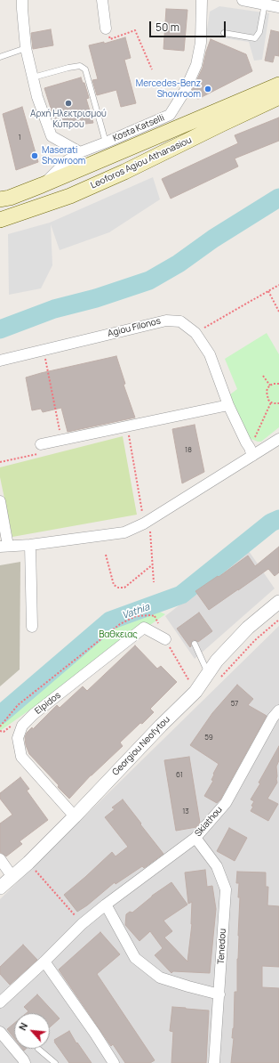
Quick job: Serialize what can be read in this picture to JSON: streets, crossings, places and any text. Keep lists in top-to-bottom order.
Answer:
{
  "streets": {
    "main road": ["Leoforos Agiou Athanasiou"],
    "street": [
      "Kosta Katselli",
      "Agiou Filonos",
      "Elpidos",
      "Georgiou Neofytou",
      "Skiathou",
      "Tenedou"
    ]
  },
  "crossings": [
    ["Kosta Katselli", "Leoforos Agiou Athanasiou"],
    ["Elpidos", "Georgiou Neofytou"],
    ["Skiathou", "Tenedou"]
  ],
  "water": ["Vathia"],
  "parks": ["Βαθκειας"],
  "places": ["Mercedes-Benz Showroom", "Αρχή Ηλεκτρισμού Κύπρου", "Maserati Showroom"],
  "house_numbers": [
    "1",
    "18",
    "57",
    "59",
    "61",
    "13"
  ],
  "scale_bar": "50 m",
  "north": "top left"
}
